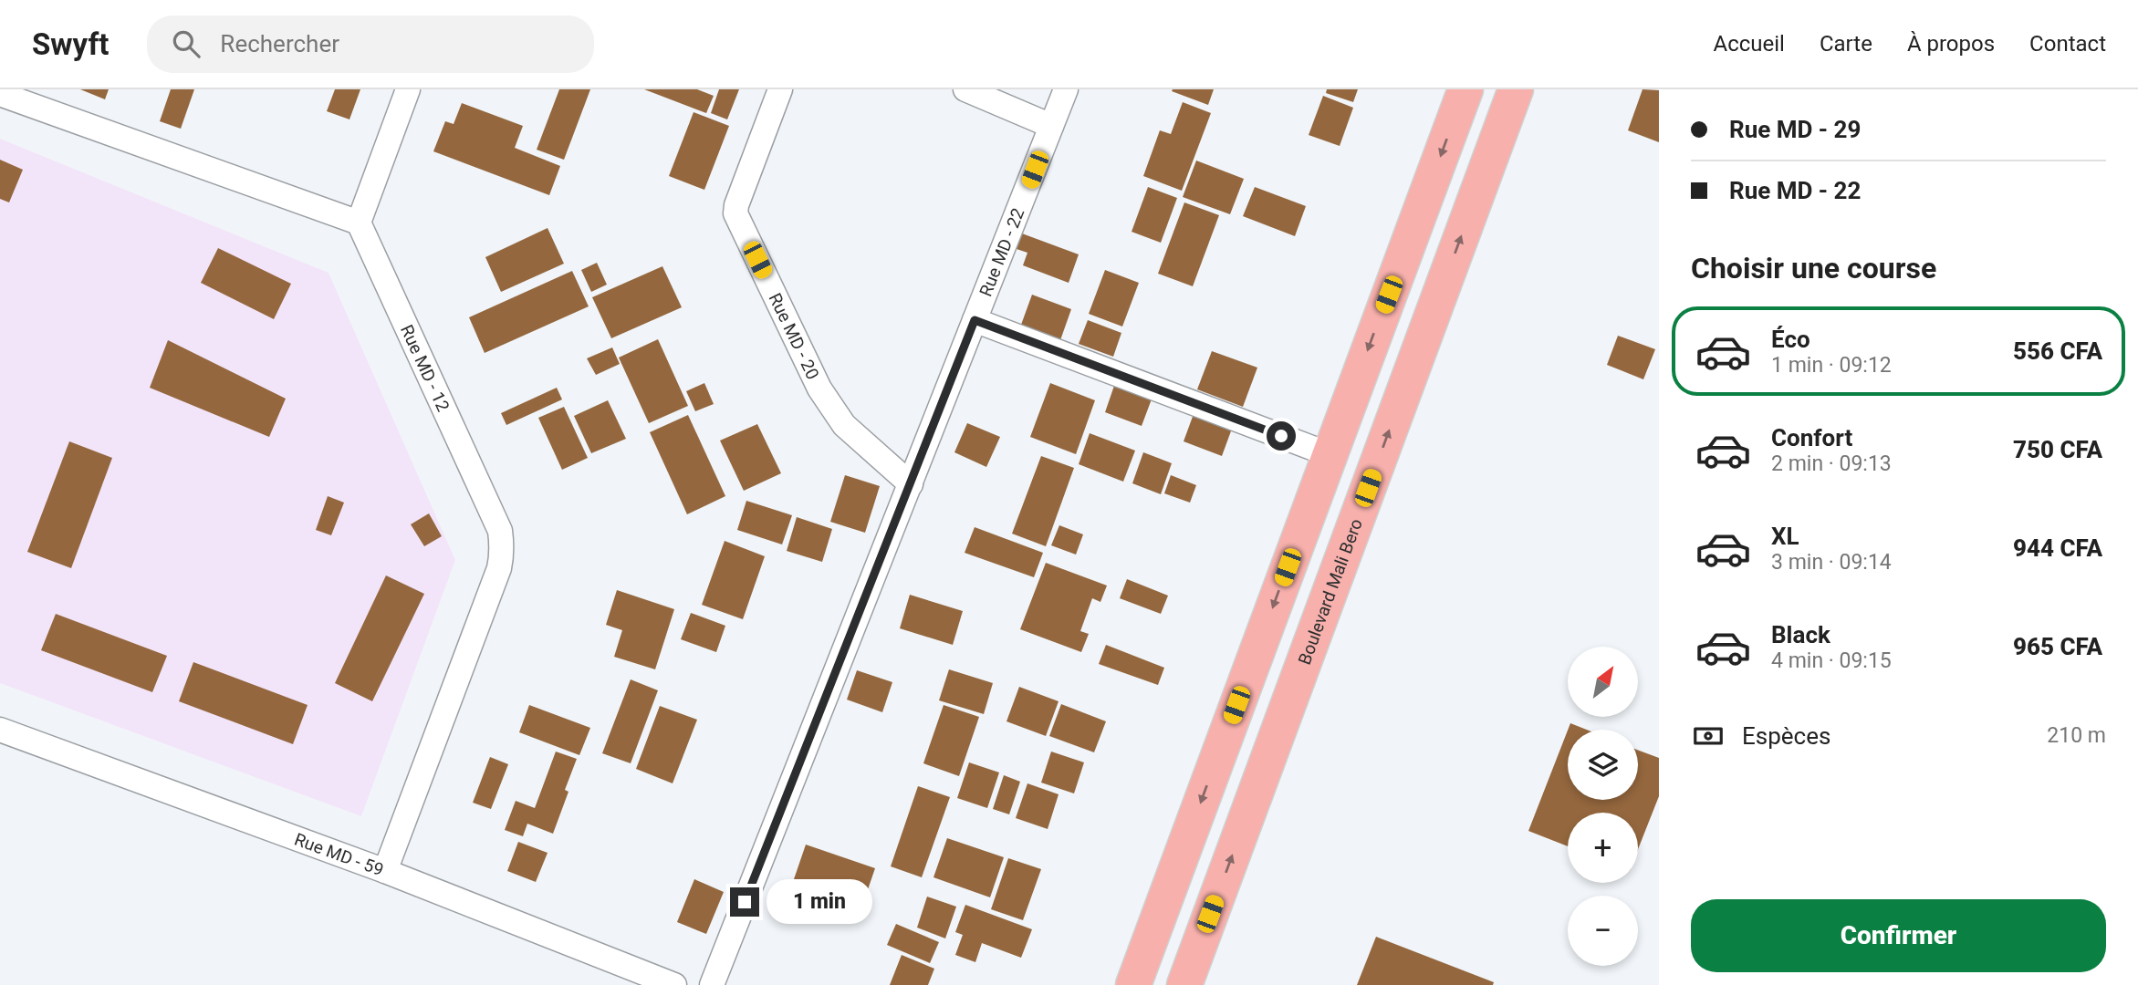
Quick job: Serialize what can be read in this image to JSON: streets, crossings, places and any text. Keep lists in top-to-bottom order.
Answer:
{
  "streets": {
    "main road": ["Boulevard Mali Bero"],
    "street": [
      "Rue MD - 22",
      "Rue MD - 20",
      "Rue MD - 12",
      "Rue MD - 59"
    ]
  },
  "crossings": [
    ["Rue MD - 22", "Rue MD - 20"],
    ["Rue MD - 12", "Rue MD - 59"]
  ],
  "north": "top right",
  "page": {
    "header": "Swyft",
    "search": "Rechercher",
    "nav": [
      "Accueil",
      "Carte",
      "À propos",
      "Contact"
    ],
    "banner": ["Rue MD - 29", "Rue MD - 22"],
    "heading": "Choisir une course",
    "list": [
      {
        "name": "Éco",
        "note": "1 min · 09:12",
        "value": "556 CFA"
      },
      {
        "name": "Confort",
        "note": "2 min · 09:13",
        "value": "750 CFA"
      },
      {
        "name": "XL",
        "note": "3 min · 09:14",
        "value": "944 CFA"
      },
      {
        "name": "Black",
        "note": "4 min · 09:15",
        "value": "965 CFA"
      }
    ],
    "map_buttons": ["+", "−"],
    "pay": ["Espèces", "210 m"],
    "bubble": "1 min",
    "buttons": "Confirmer"
  }
}
